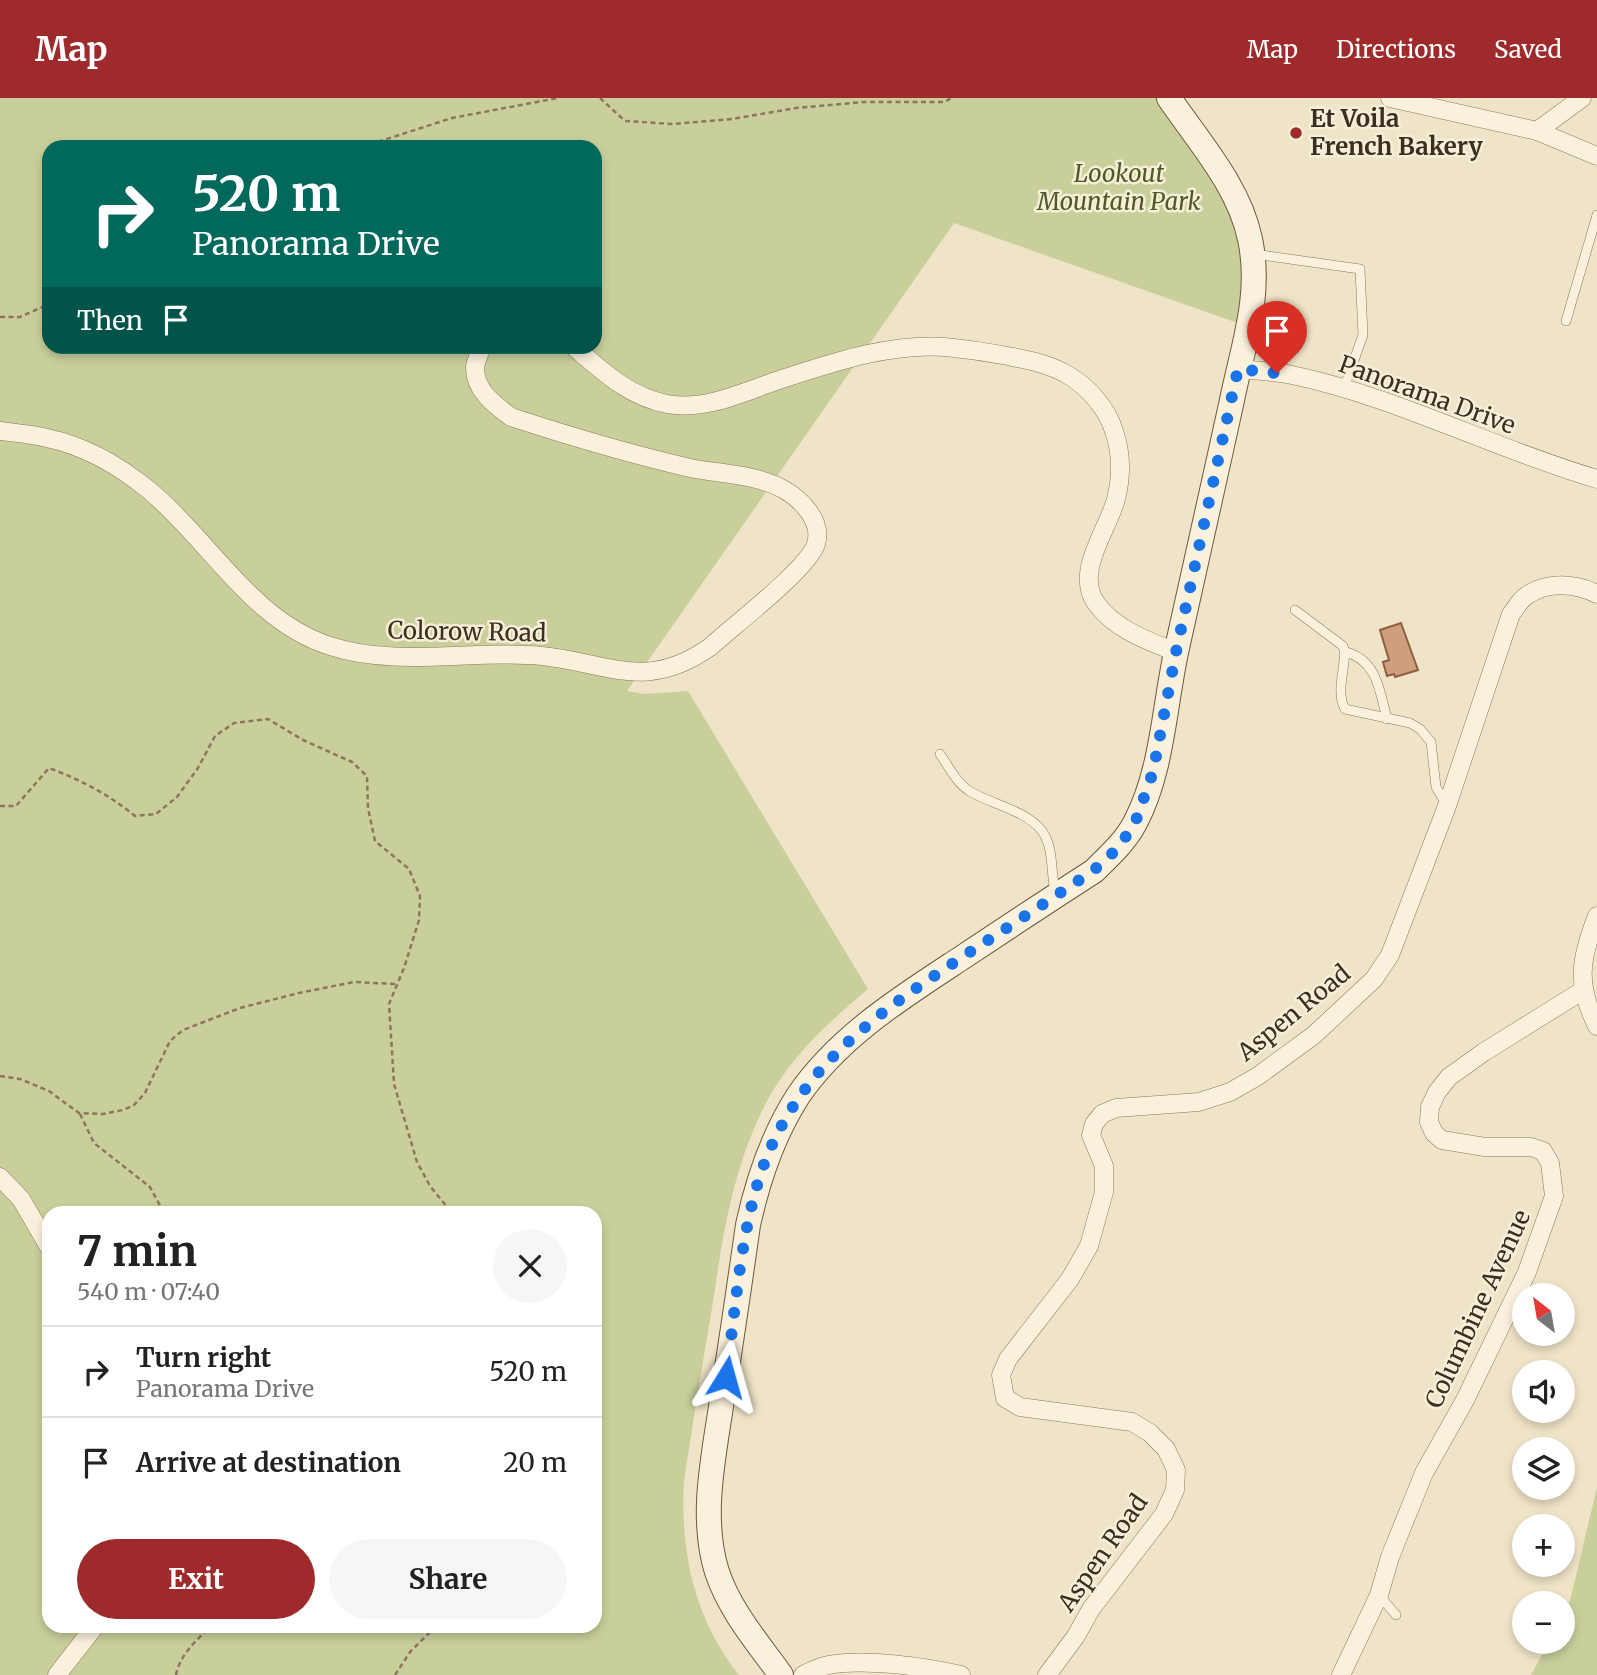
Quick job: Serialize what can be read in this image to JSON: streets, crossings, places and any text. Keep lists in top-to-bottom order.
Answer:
{
  "streets": {
    "street": [
      "Panorama Drive",
      "Colorow Road",
      "Aspen Road",
      "Columbine Avenue"
    ]
  },
  "parks": ["Lookout Mountain Park"],
  "places": ["Et Voila French Bakery"],
  "north": "top left",
  "page": {
    "header": "Map",
    "nav": ["Map", "Directions", "Saved"],
    "turn": ["520 m", "Panorama Drive"],
    "then": "Then",
    "heading": ["7 min", "540 m · 07:40"],
    "map_buttons": ["+", "−"],
    "list": [
      {
        "name": "Turn right",
        "note": "Panorama Drive",
        "value": "520 m"
      },
      {
        "name": "Arrive at destination",
        "value": "20 m"
      }
    ],
    "buttons": ["Exit", "Share"]
  }
}
